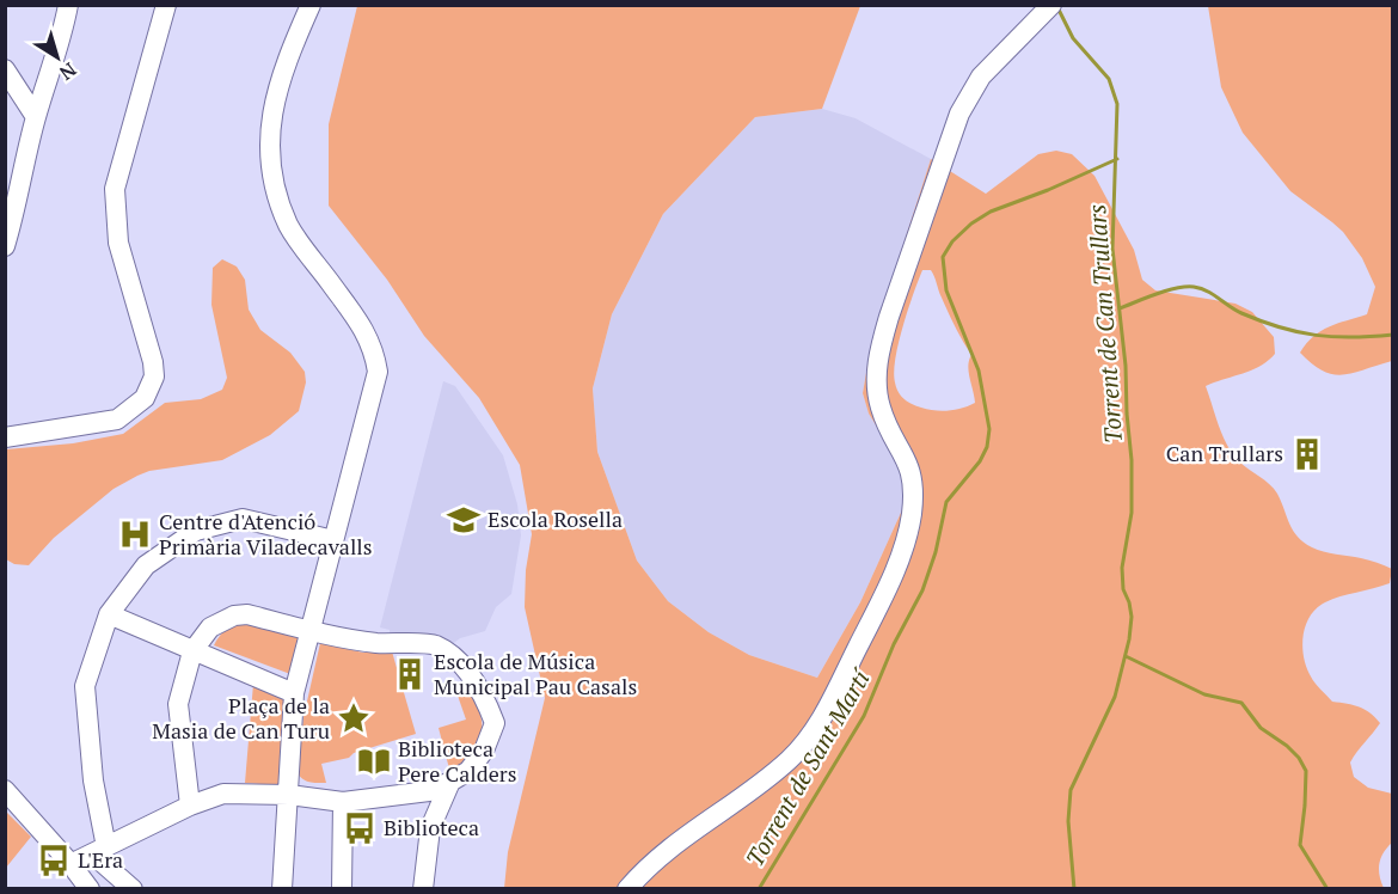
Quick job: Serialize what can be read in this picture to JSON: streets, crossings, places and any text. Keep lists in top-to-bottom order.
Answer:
{
  "water": ["Torrent de Can Trullars", "Torrent de Sant Martí"],
  "places": {
    "building": ["Can Trullars", "Escola de Música Municipal Pau Casals"],
    "school or university": ["Escola Rosella"],
    "hospital": ["Centre d'Atenció Primària Viladecavalls"],
    "place": ["Plaça de la Masia de Can Turu"],
    "library": ["Biblioteca Pere Calders"],
    "bus stop": ["Biblioteca", "L'Era"]
  },
  "north": "bottom right"
}
